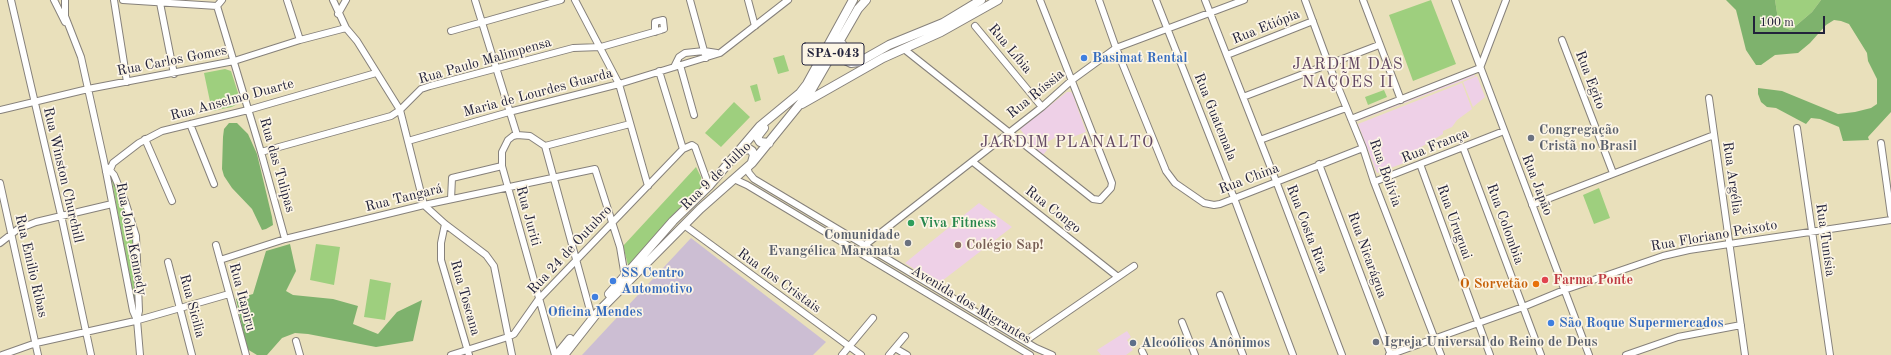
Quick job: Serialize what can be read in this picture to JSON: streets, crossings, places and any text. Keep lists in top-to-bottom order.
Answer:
{
  "streets": {
    "main road": ["SPA-043", "Rua 9 de Julho"],
    "street": [
      "Rua Etiópia",
      "Rua Líbia",
      "Rua Carlos Gomes",
      "Rua Paulo Malimpensa",
      "Rua Egito",
      "Maria de Lourdes Guarda",
      "Rua Rússia",
      "Rua Anselmo Duarte",
      "Rua Guatemala",
      "Rua França",
      "Rua das Tulipas",
      "Rua Bolívia",
      "Rua Winston Churchill",
      "Rua Argélia",
      "Rua China",
      "Rua Japão",
      "Rua Tangará",
      "Rua Congo",
      "Rua Juriti",
      "Rua Uruguai",
      "Rua Colombia",
      "Rua Costa Rica",
      "Rua Floriano Peixoto",
      "Rua John Kennedy",
      "Rua Tunísia",
      "Rua 24 de Outubro",
      "Rua Nicarágua",
      "Rua Emilio Ribas",
      "Rua dos Cristais",
      "Rua Itapiru",
      "Rua Toscana",
      "Avenida dos Migrantes",
      "Rua Sicilia"
    ]
  },
  "crossings": [
    ["Rua Etiópia", "Rua Bolívia"],
    ["Rua Etiópia", "Rua Costa Rica"],
    ["Rua Líbia", "Rua Rússia"],
    ["Rua Carlos Gomes", "Rua das Tulipas"],
    ["Rua Carlos Gomes", "Rua Winston Churchill"],
    ["Rua Carlos Gomes", "Rua John Kennedy"],
    ["Rua Paulo Malimpensa", "Rua das Tulipas"],
    ["Rua Rússia", "Rua Guatemala"],
    ["Rua Rússia", "Rua China"],
    ["Rua Rússia", "Rua Congo"],
    ["Rua Rússia", "Rua Costa Rica"],
    ["Rua Rússia", "Avenida dos Migrantes"],
    ["Rua Anselmo Duarte", "Rua das Tulipas"],
    ["Rua Anselmo Duarte", "Rua John Kennedy"],
    ["Rua Guatemala", "Rua China"],
    ["Rua França", "Rua Bolívia"],
    ["Rua França", "Rua Japão"],
    ["Rua França", "Rua Uruguai"],
    ["Rua França", "Rua Colombia"],
    ["Rua das Tulipas", "Rua Tangará"],
    ["Rua Bolívia", "Rua China"],
    ["Rua Bolívia", "Rua Floriano Peixoto"],
    ["Rua 9 de Julho", "Rua Juriti"],
    ["Rua 9 de Julho", "Rua dos Cristais"],
    ["Rua 9 de Julho", "Avenida dos Migrantes"],
    ["Rua Argélia", "Rua Floriano Peixoto"],
    ["Rua China", "Rua Costa Rica"],
    ["Rua China", "Rua Nicarágua"],
    ["Rua Japão", "Rua Floriano Peixoto"],
    ["Rua Tangará", "Rua Juriti"],
    ["Rua Tangará", "Rua 24 de Outubro"],
    ["Rua Tangará", "Rua Itapiru"],
    ["Rua Juriti", "Rua 24 de Outubro"],
    ["Rua Uruguai", "Rua Floriano Peixoto"],
    ["Rua Colombia", "Rua Floriano Peixoto"],
    ["Rua Floriano Peixoto", "Rua Tunísia"],
    ["Rua Floriano Peixoto", "Rua Nicarágua"],
    ["Rua 24 de Outubro", "Rua Toscana"]
  ],
  "districts": ["JARDIM DAS NAÇÕES II", "JARDIM PLANALTO"],
  "places": [
    "Basimat Rental",
    "Congregação Cristã no Brasil",
    "Viva Fitness",
    "Comunidade Evangélica Maranata",
    "Colégio Sap!",
    "Farma Ponte",
    "SS Centro Automotivo",
    "O Sorvetão",
    "Oficina Mendes",
    "São Roque Supermercados",
    "Igreja Universal do Reino de Deus",
    "Alcoólicos Anônimos"
  ],
  "scale_bar": "100 m"
}
